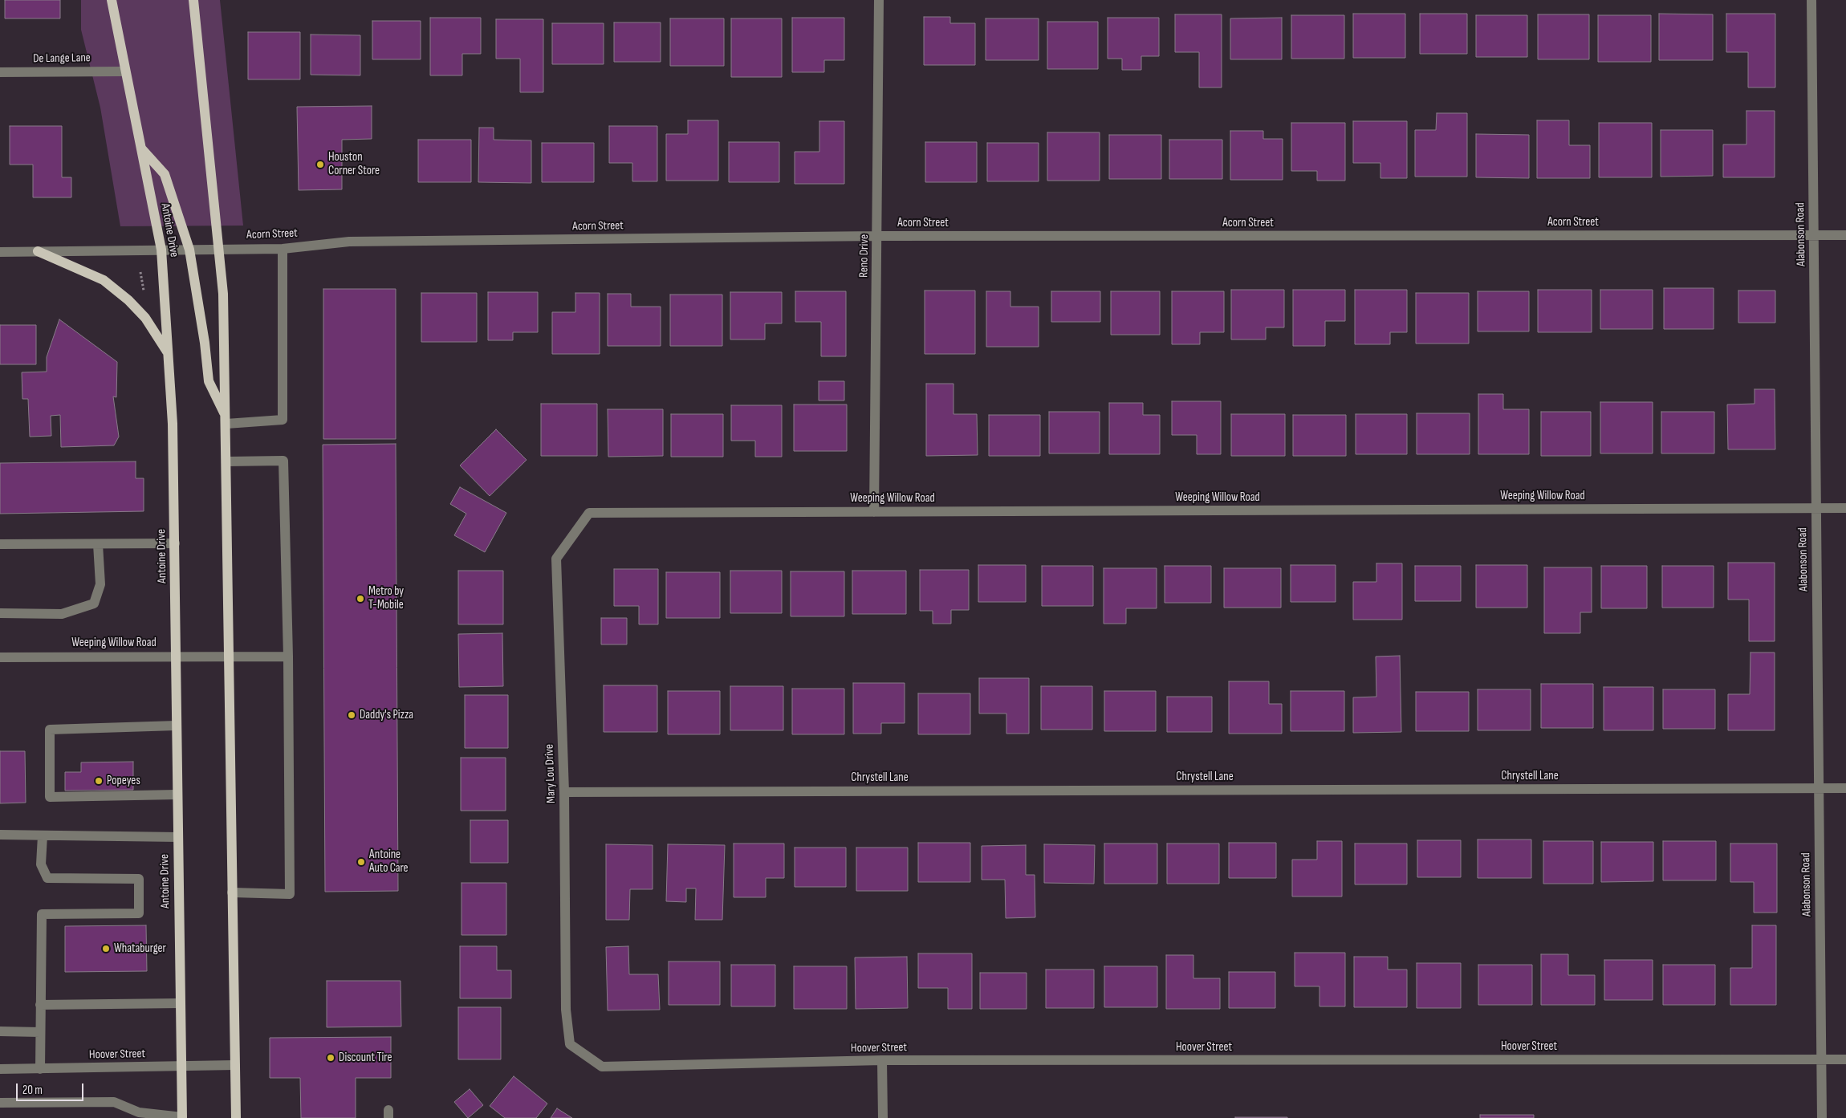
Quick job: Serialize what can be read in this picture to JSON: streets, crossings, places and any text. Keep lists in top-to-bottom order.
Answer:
{
  "streets": {
    "main road": ["Antoine Drive"],
    "street": [
      "De Lange Lane",
      "Acorn Street",
      "Alabonson Road",
      "Reno Drive",
      "Weeping Willow Road",
      "Mary Lou Drive",
      "Chrystell Lane",
      "Hoover Street"
    ]
  },
  "crossings": [
    ["De Lange Lane", "Antoine Drive"],
    ["Acorn Street", "Antoine Drive"],
    ["Acorn Street", "Alabonson Road"],
    ["Acorn Street", "Reno Drive"],
    ["Antoine Drive", "Weeping Willow Road"],
    ["Antoine Drive", "Hoover Street"],
    ["Alabonson Road", "Weeping Willow Road"],
    ["Alabonson Road", "Chrystell Lane"],
    ["Alabonson Road", "Hoover Street"],
    ["Reno Drive", "Weeping Willow Road"],
    ["Weeping Willow Road", "Mary Lou Drive"],
    ["Mary Lou Drive", "Chrystell Lane"],
    ["Mary Lou Drive", "Hoover Street"]
  ],
  "places": [
    "Houston Corner Store",
    "Metro by T-Mobile",
    "Daddy's Pizza",
    "Popeyes",
    "Antoine Auto Care",
    "Whataburger",
    "Discount Tire"
  ],
  "scale_bar": "20 m"
}
